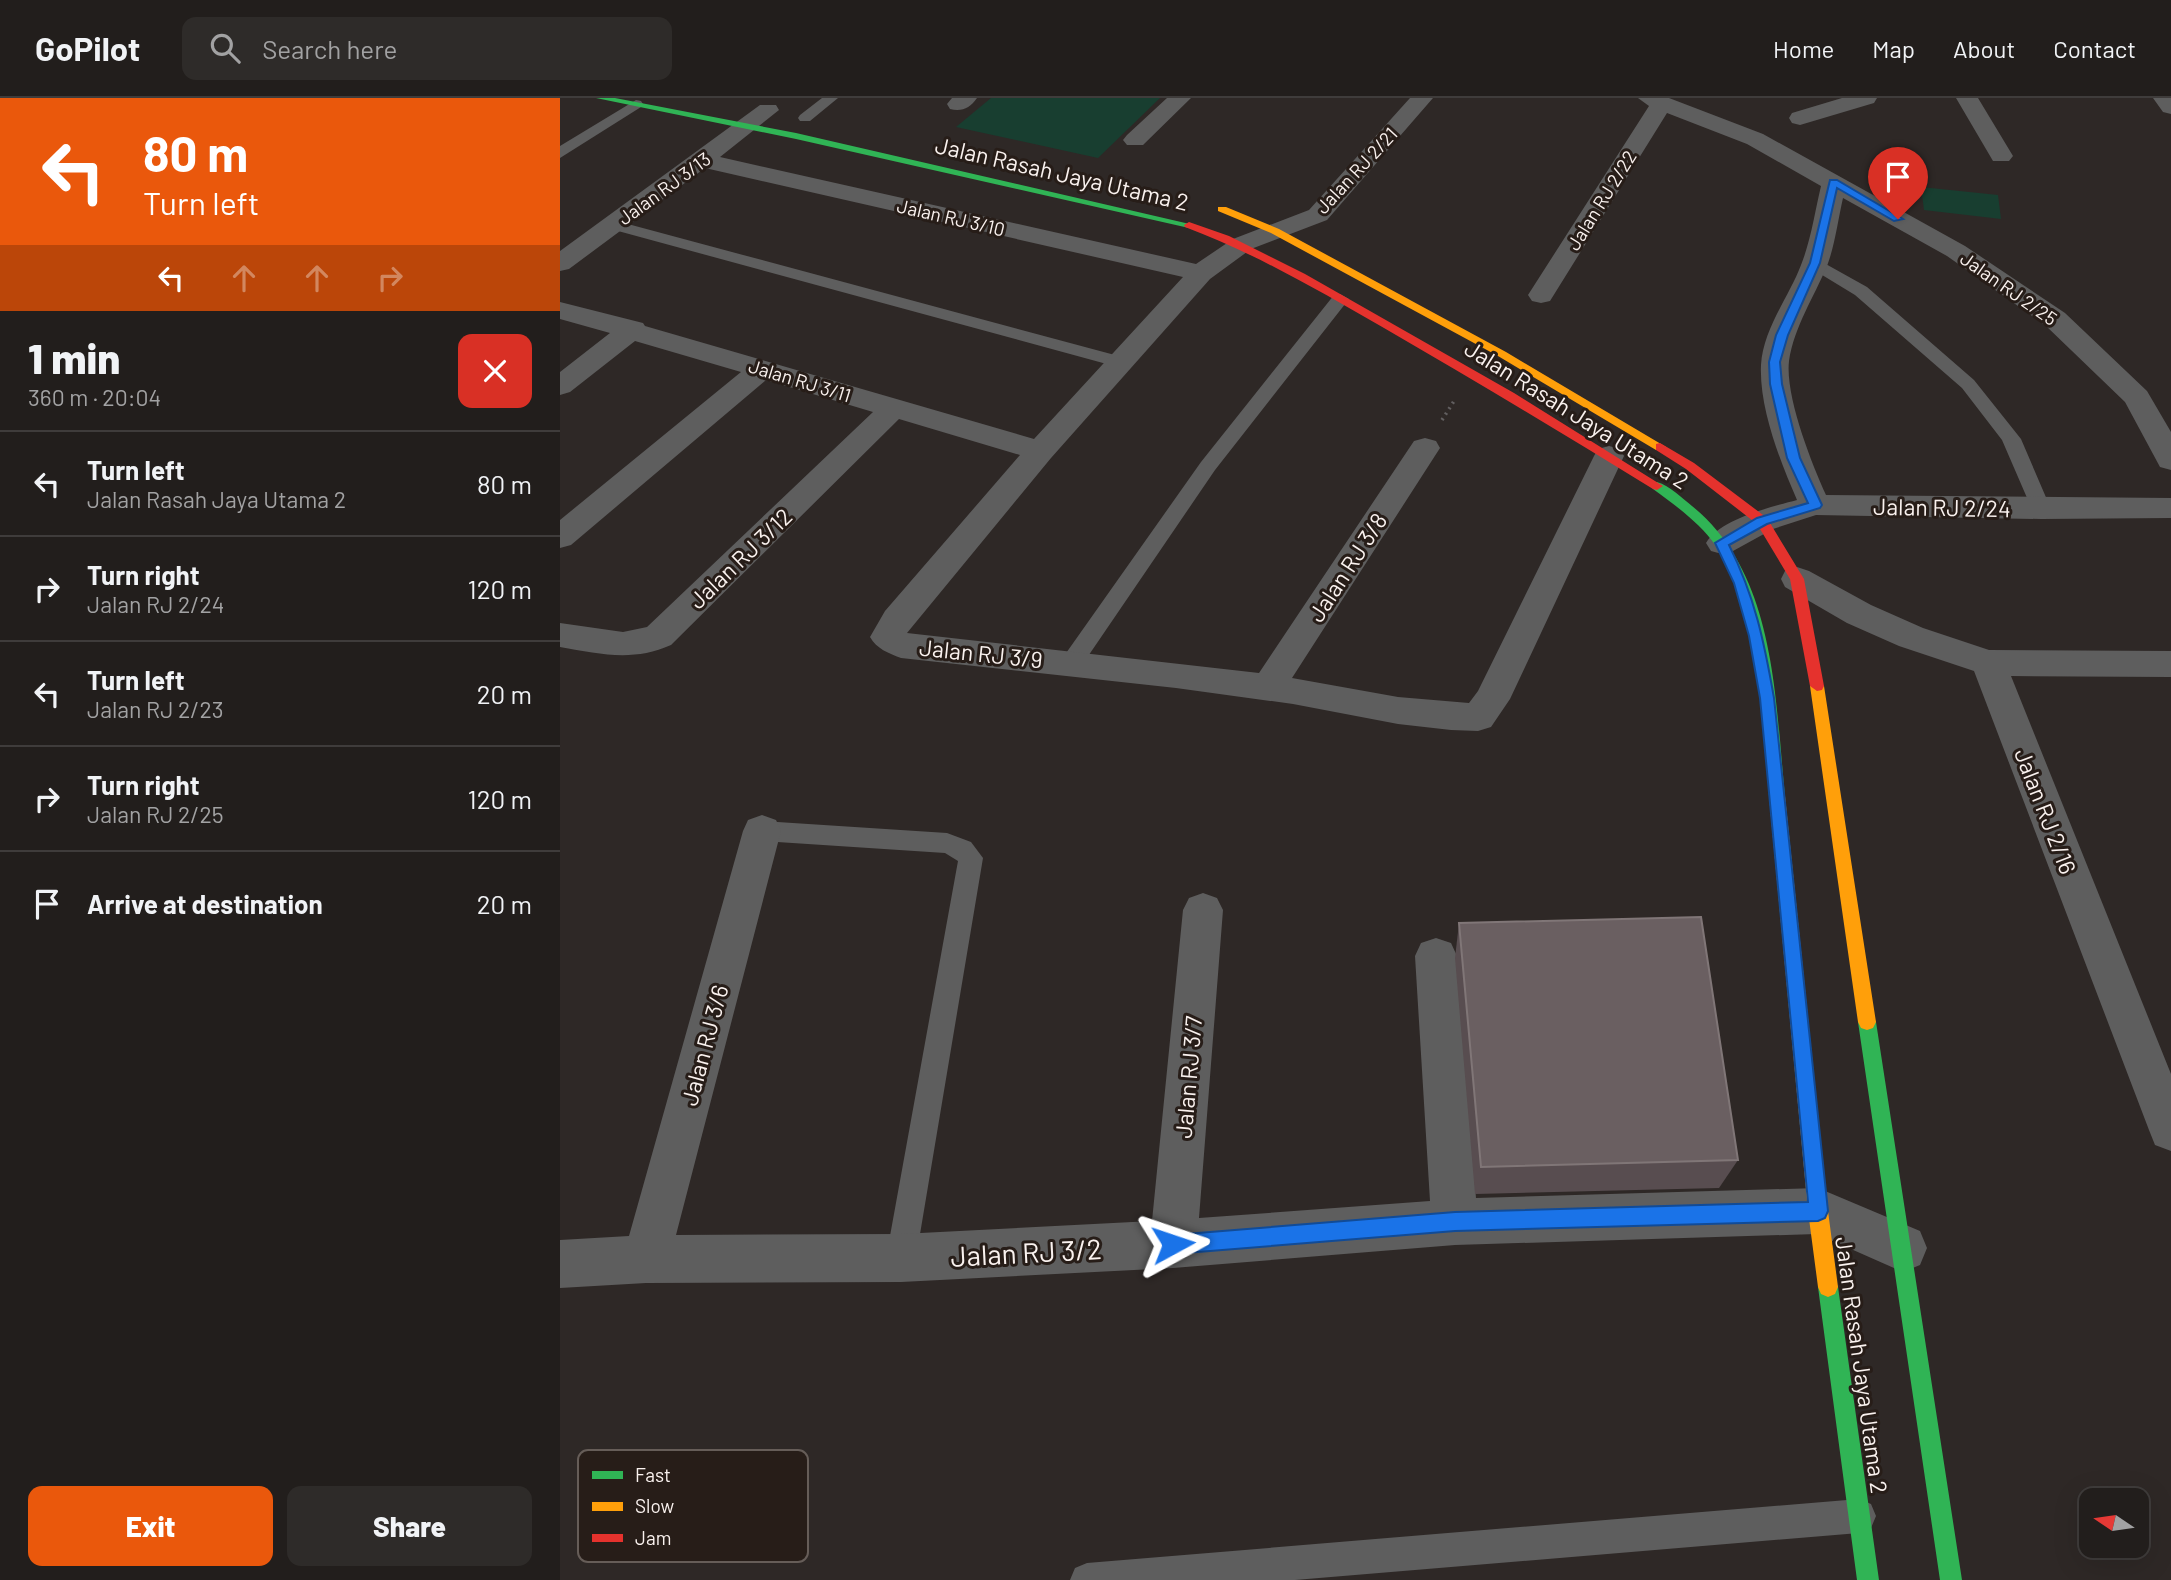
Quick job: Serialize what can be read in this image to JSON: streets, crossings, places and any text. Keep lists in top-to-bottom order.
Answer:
{
  "streets": {
    "street": [
      "Jalan RJ 2/21",
      "Jalan Rasah Jaya Utama 2",
      "Jalan RJ 3/13",
      "Jalan RJ 2/22",
      "Jalan RJ 3/10",
      "Jalan RJ 2/25",
      "Jalan RJ 3/11",
      "Jalan RJ 2/24",
      "Jalan RJ 3/12",
      "Jalan RJ 3/8",
      "Jalan RJ 3/9",
      "Jalan RJ 2/16",
      "Jalan RJ 3/6",
      "Jalan RJ 3/7",
      "Jalan RJ 3/2"
    ]
  },
  "crossings": [
    ["Jalan RJ 2/21", "Jalan Rasah Jaya Utama 2"],
    ["Jalan RJ 2/21", "Jalan RJ 3/9"],
    ["Jalan Rasah Jaya Utama 2", "Jalan RJ 3/13"],
    ["Jalan Rasah Jaya Utama 2", "Jalan RJ 2/24"],
    ["Jalan Rasah Jaya Utama 2", "Jalan RJ 3/9"],
    ["Jalan Rasah Jaya Utama 2", "Jalan RJ 3/2"],
    ["Jalan RJ 3/13", "Jalan RJ 3/10"],
    ["Jalan RJ 2/22", "Jalan RJ 2/25"],
    ["Jalan RJ 3/10", "Jalan RJ 3/9"],
    ["Jalan RJ 3/11", "Jalan RJ 3/12"],
    ["Jalan RJ 3/11", "Jalan RJ 3/9"],
    ["Jalan RJ 3/8", "Jalan RJ 3/9"],
    ["Jalan RJ 3/6", "Jalan RJ 3/2"],
    ["Jalan RJ 3/7", "Jalan RJ 3/2"]
  ],
  "legend": ["Fast", "Slow", "Jam"],
  "north": "left",
  "page": {
    "header": "GoPilot",
    "search": "Search here",
    "nav": [
      "Home",
      "Map",
      "About",
      "Contact"
    ],
    "turn": ["80 m", "Turn left"],
    "heading": ["1 min", "360 m · 20:04"],
    "list": [
      {
        "name": "Turn left",
        "note": "Jalan Rasah Jaya Utama 2",
        "value": "80 m"
      },
      {
        "name": "Turn right",
        "note": "Jalan RJ 2/24",
        "value": "120 m"
      },
      {
        "name": "Turn left",
        "note": "Jalan RJ 2/23",
        "value": "20 m"
      },
      {
        "name": "Turn right",
        "note": "Jalan RJ 2/25",
        "value": "120 m"
      },
      {
        "name": "Arrive at destination",
        "value": "20 m"
      }
    ],
    "buttons": ["Exit", "Share"]
  }
}
